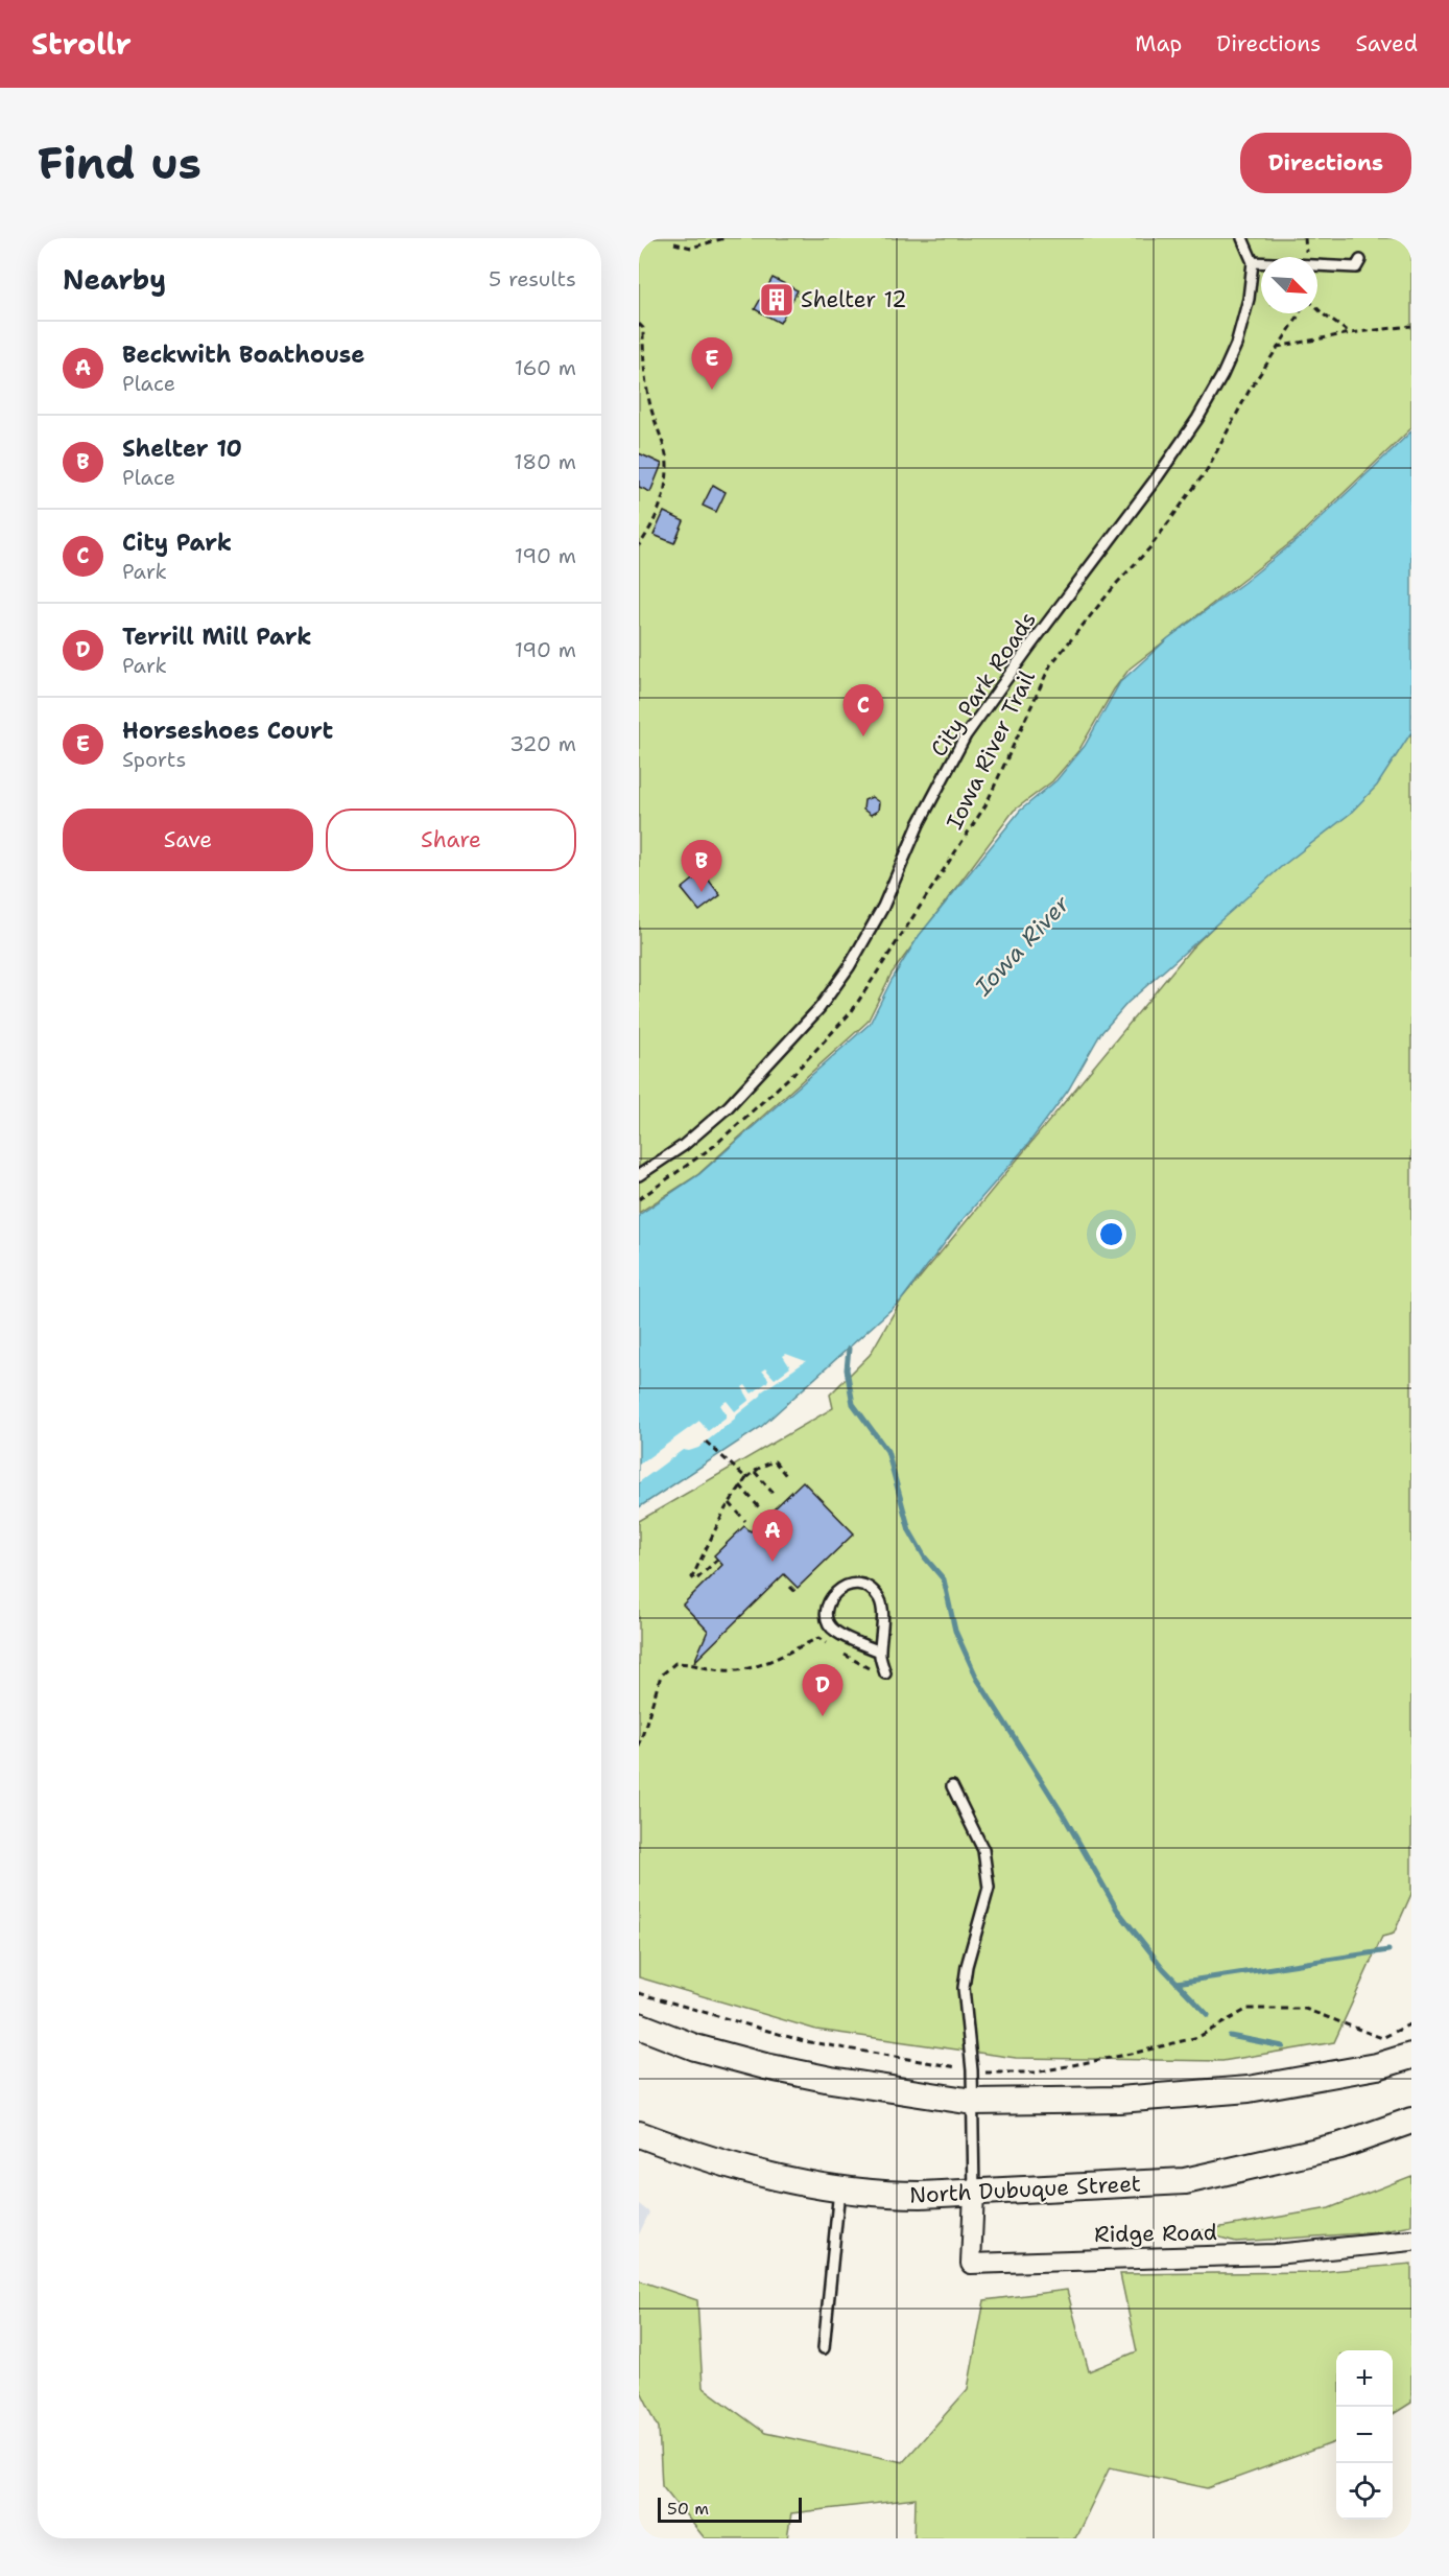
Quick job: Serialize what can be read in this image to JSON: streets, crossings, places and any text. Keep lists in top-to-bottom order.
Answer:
{
  "streets": {
    "main road": ["North Dubuque Street"],
    "street": ["Ridge Road"],
    "lane": ["City Park Roads"],
    "path": ["Iowa River Trail"]
  },
  "crossings": [
    ["North Dubuque Street", "Ridge Road"]
  ],
  "water": ["Iowa River"],
  "places": {
    "building": ["Shelter 12"]
  },
  "scale_bar": "50 m",
  "north": "bottom right",
  "page": {
    "header": "Strollr",
    "nav": ["Map", "Directions", "Saved"],
    "buttons": [
      "Directions",
      ["Save", "Share"]
    ],
    "title": "Find us",
    "heading": ["Nearby", "5 results"],
    "list": [
      {
        "mark": "A",
        "name": "Beckwith Boathouse",
        "note": "Place",
        "value": "160 m"
      },
      {
        "mark": "B",
        "name": "Shelter 10",
        "note": "Place",
        "value": "180 m"
      },
      {
        "mark": "C",
        "name": "City Park",
        "note": "Park",
        "value": "190 m"
      },
      {
        "mark": "D",
        "name": "Terrill Mill Park",
        "note": "Park",
        "value": "190 m"
      },
      {
        "mark": "E",
        "name": "Horseshoes Court",
        "note": "Sports",
        "value": "320 m"
      }
    ],
    "pins": [
      "E",
      "C",
      "B",
      "A",
      "D"
    ],
    "map_buttons": ["+", "−"],
    "scale": "50 m"
  }
}
